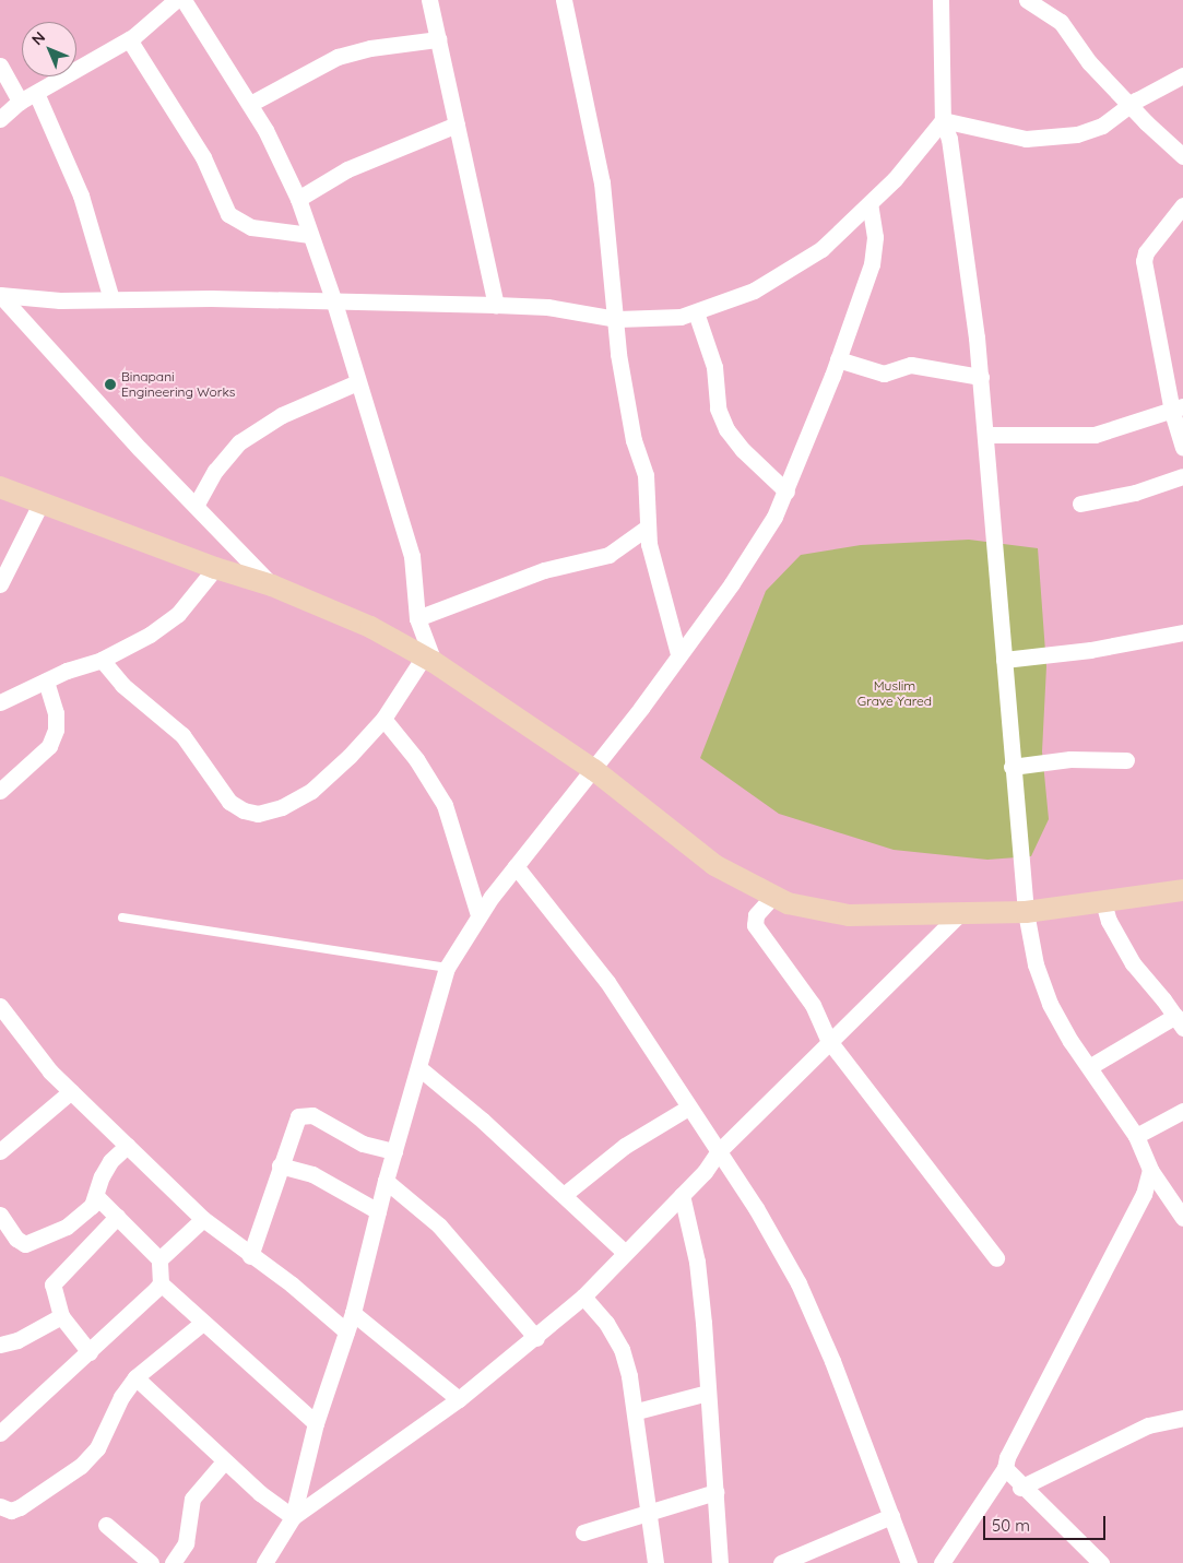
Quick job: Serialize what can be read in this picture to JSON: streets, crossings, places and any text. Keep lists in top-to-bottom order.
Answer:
{
  "parks": ["Muslim Grave Yared"],
  "places": ["Binapani Engineering Works"],
  "scale_bar": "50 m",
  "north": "top left"
}
